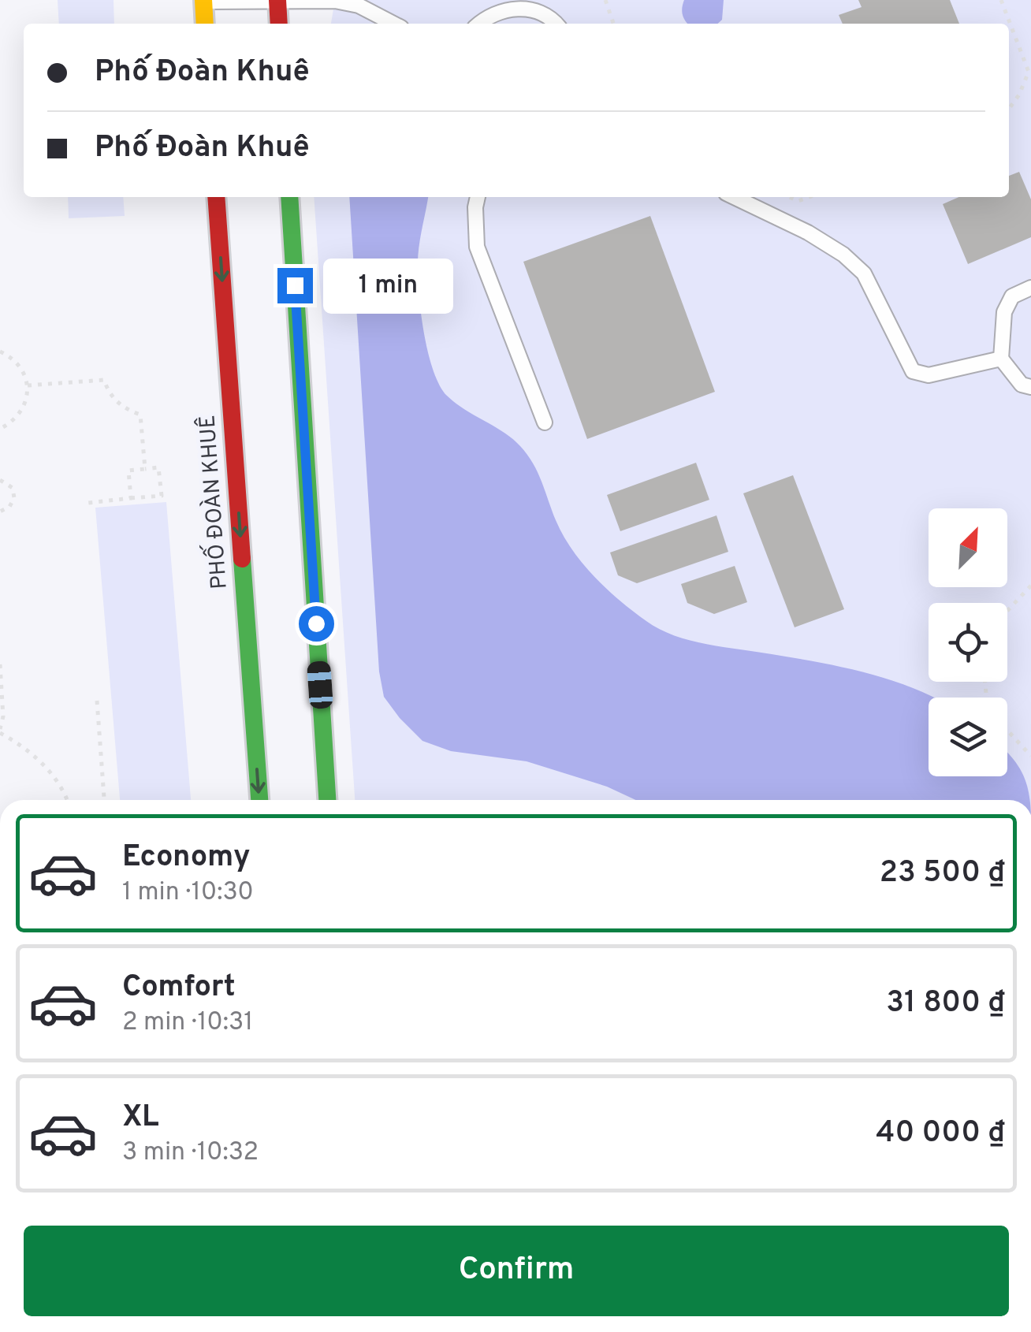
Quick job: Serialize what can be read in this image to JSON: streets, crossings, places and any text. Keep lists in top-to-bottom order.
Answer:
{
  "streets": {
    "main road": ["PHỐ ĐOÀN KHUÊ"]
  },
  "north": "top right",
  "page": {
    "banner": ["Phố Đoàn Khuê", "Phố Đoàn Khuê"],
    "bubble": "1 min",
    "list": [
      {
        "name": "Economy",
        "note": "1 min · 10:30",
        "value": "23 500 ₫"
      },
      {
        "name": "Comfort",
        "note": "2 min · 10:31",
        "value": "31 800 ₫"
      },
      {
        "name": "XL",
        "note": "3 min · 10:32",
        "value": "40 000 ₫"
      }
    ],
    "buttons": "Confirm"
  }
}
